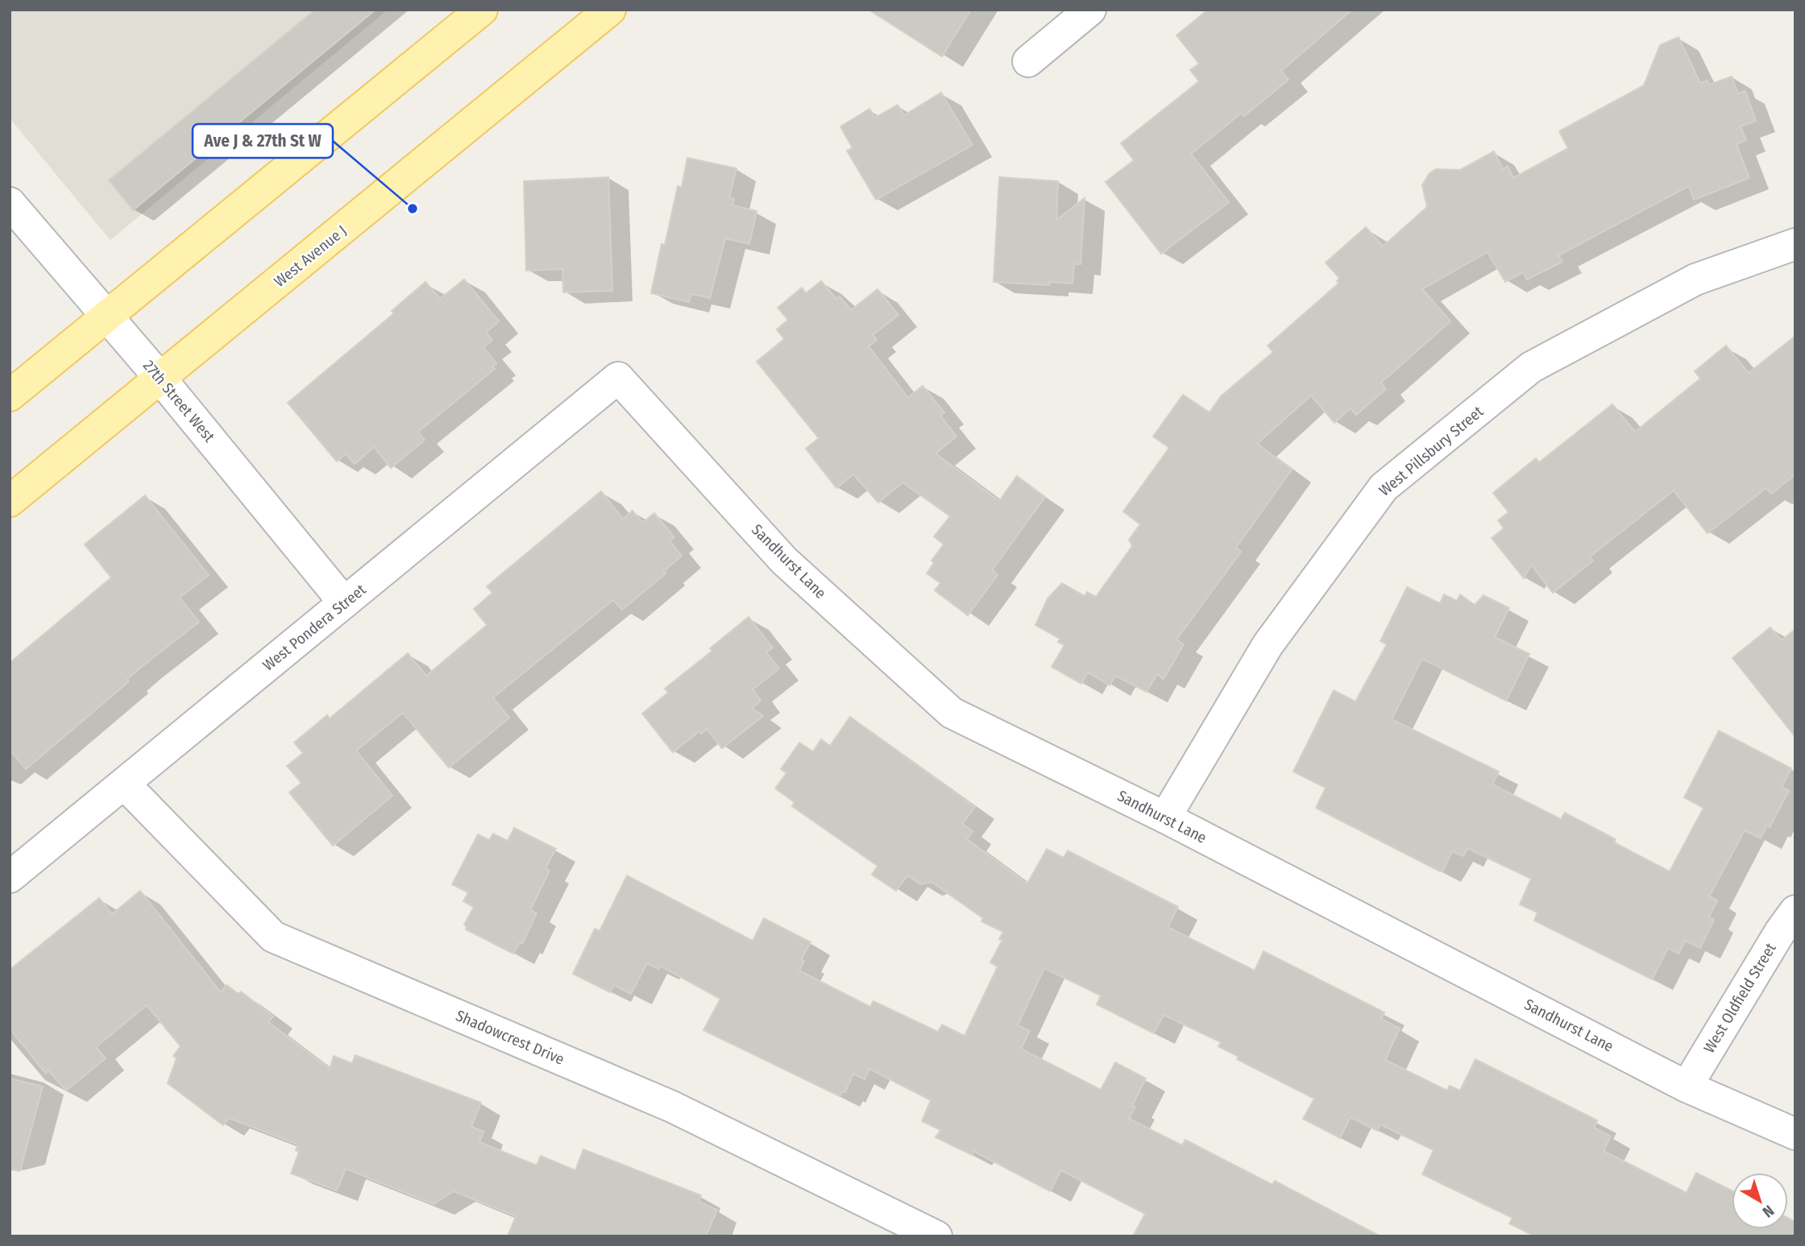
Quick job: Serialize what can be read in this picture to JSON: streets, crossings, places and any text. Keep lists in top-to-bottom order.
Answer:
{
  "streets": {
    "main road": ["West Avenue J"],
    "street": [
      "27th Street West",
      "West Pillsbury Street",
      "Sandhurst Lane",
      "West Pondera Street",
      "West Oldfield Street",
      "Shadowcrest Drive"
    ]
  },
  "crossings": [
    ["West Avenue J", "27th Street West"],
    ["27th Street West", "West Pondera Street"],
    ["West Pillsbury Street", "Sandhurst Lane"],
    ["Sandhurst Lane", "West Pondera Street"],
    ["Sandhurst Lane", "West Oldfield Street"],
    ["West Pondera Street", "Shadowcrest Drive"]
  ],
  "places": ["Ave J & 27th St W"],
  "north": "bottom right"
}
